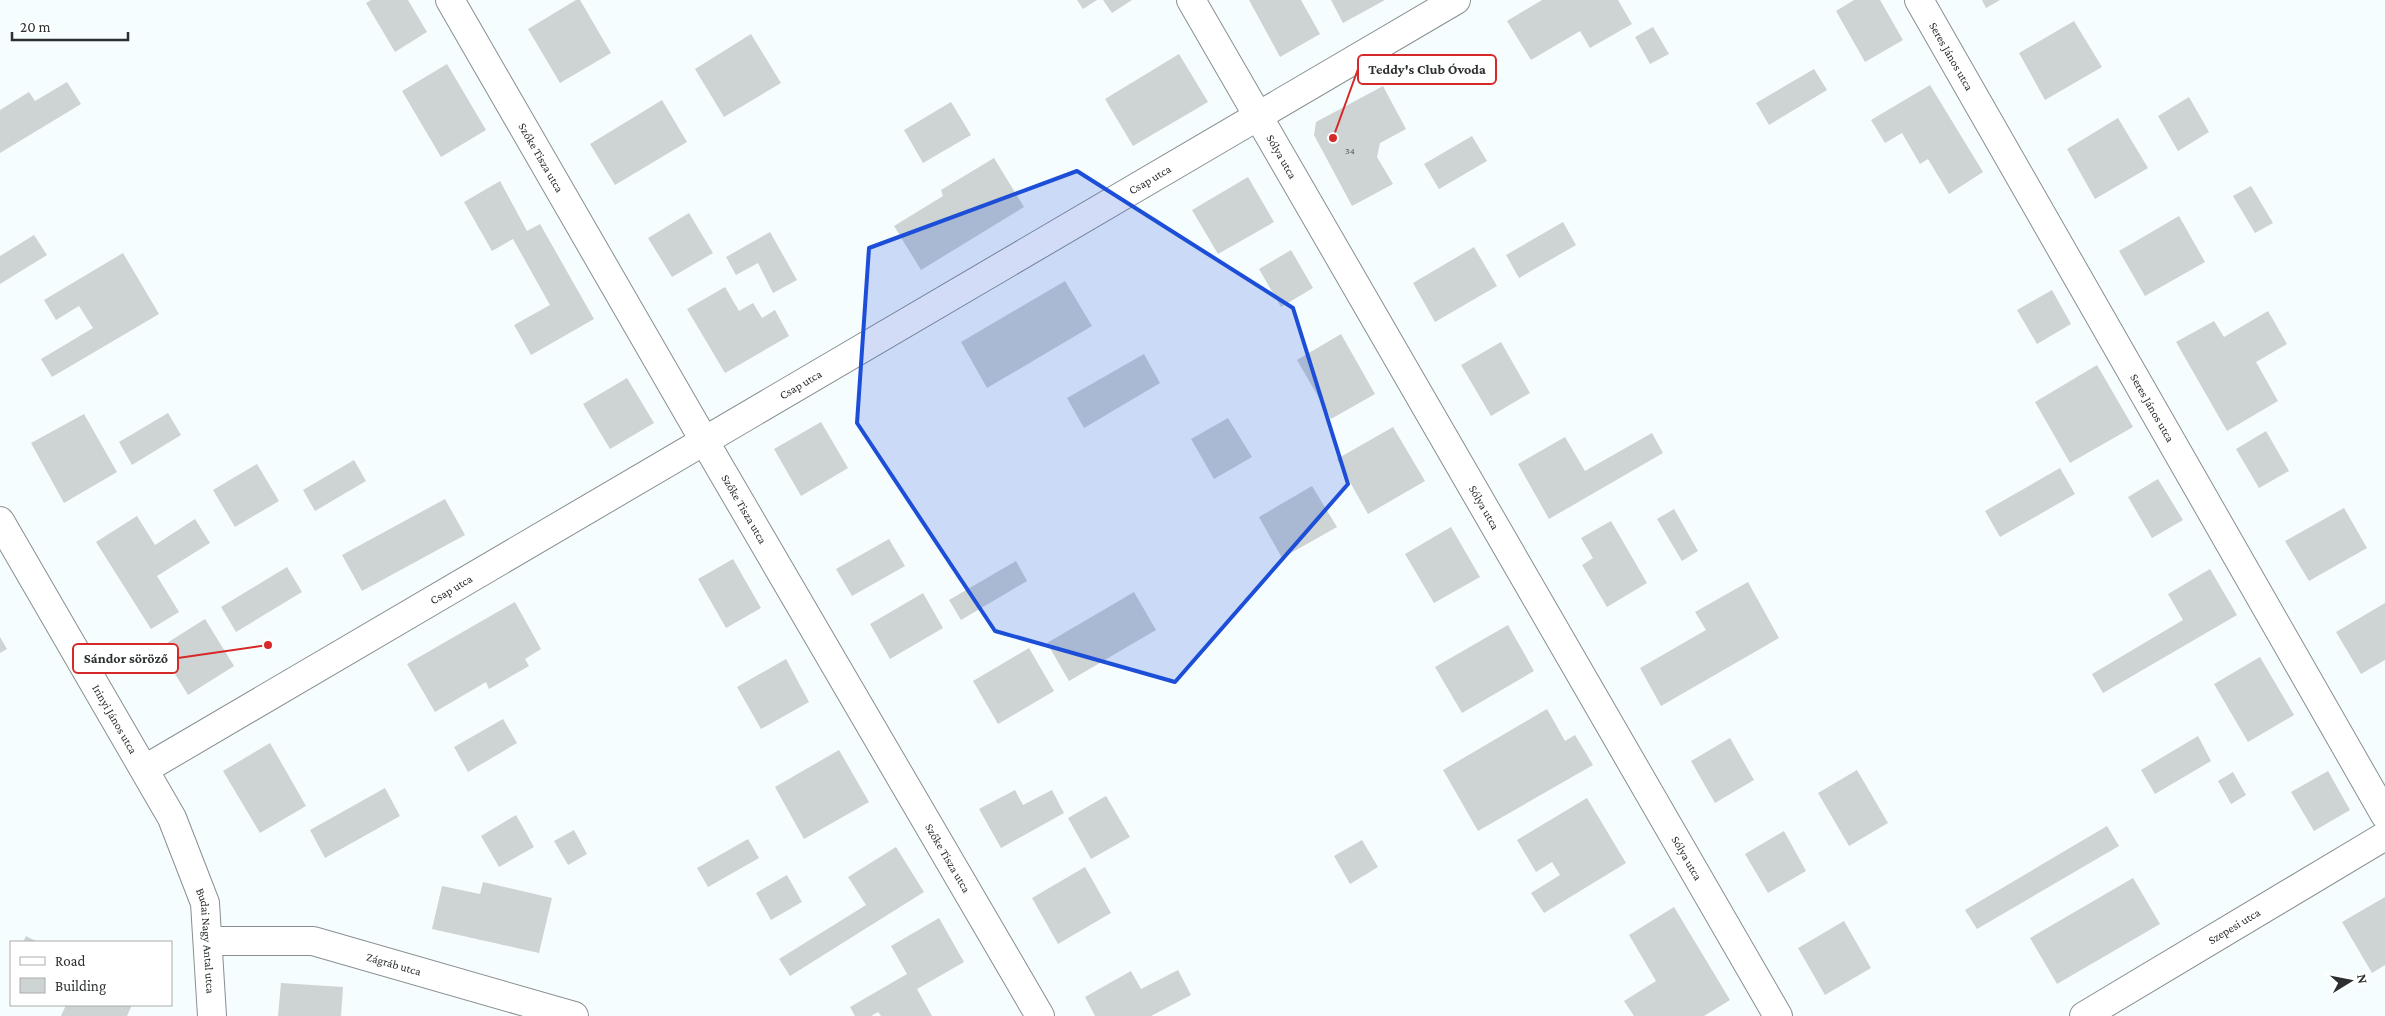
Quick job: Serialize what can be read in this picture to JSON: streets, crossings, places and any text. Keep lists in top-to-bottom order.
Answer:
{
  "streets": {
    "street": [
      "Seres János utca",
      "Sólya utca",
      "Szőke Tisza utca",
      "Csap utca",
      "Irinyi János utca",
      "Szepesi utca",
      "Budai Nagy Antal utca",
      "Zágráb utca"
    ]
  },
  "crossings": [
    ["Sólya utca", "Csap utca"],
    ["Szőke Tisza utca", "Csap utca"],
    ["Csap utca", "Irinyi János utca"],
    ["Irinyi János utca", "Budai Nagy Antal utca"],
    ["Budai Nagy Antal utca", "Zágráb utca"]
  ],
  "places": ["Teddy's Club Óvoda", "Sándor söröző"],
  "house_numbers": ["34"],
  "legend": ["Road", "Building"],
  "scale_bar": "20 m",
  "north": "right"
}
